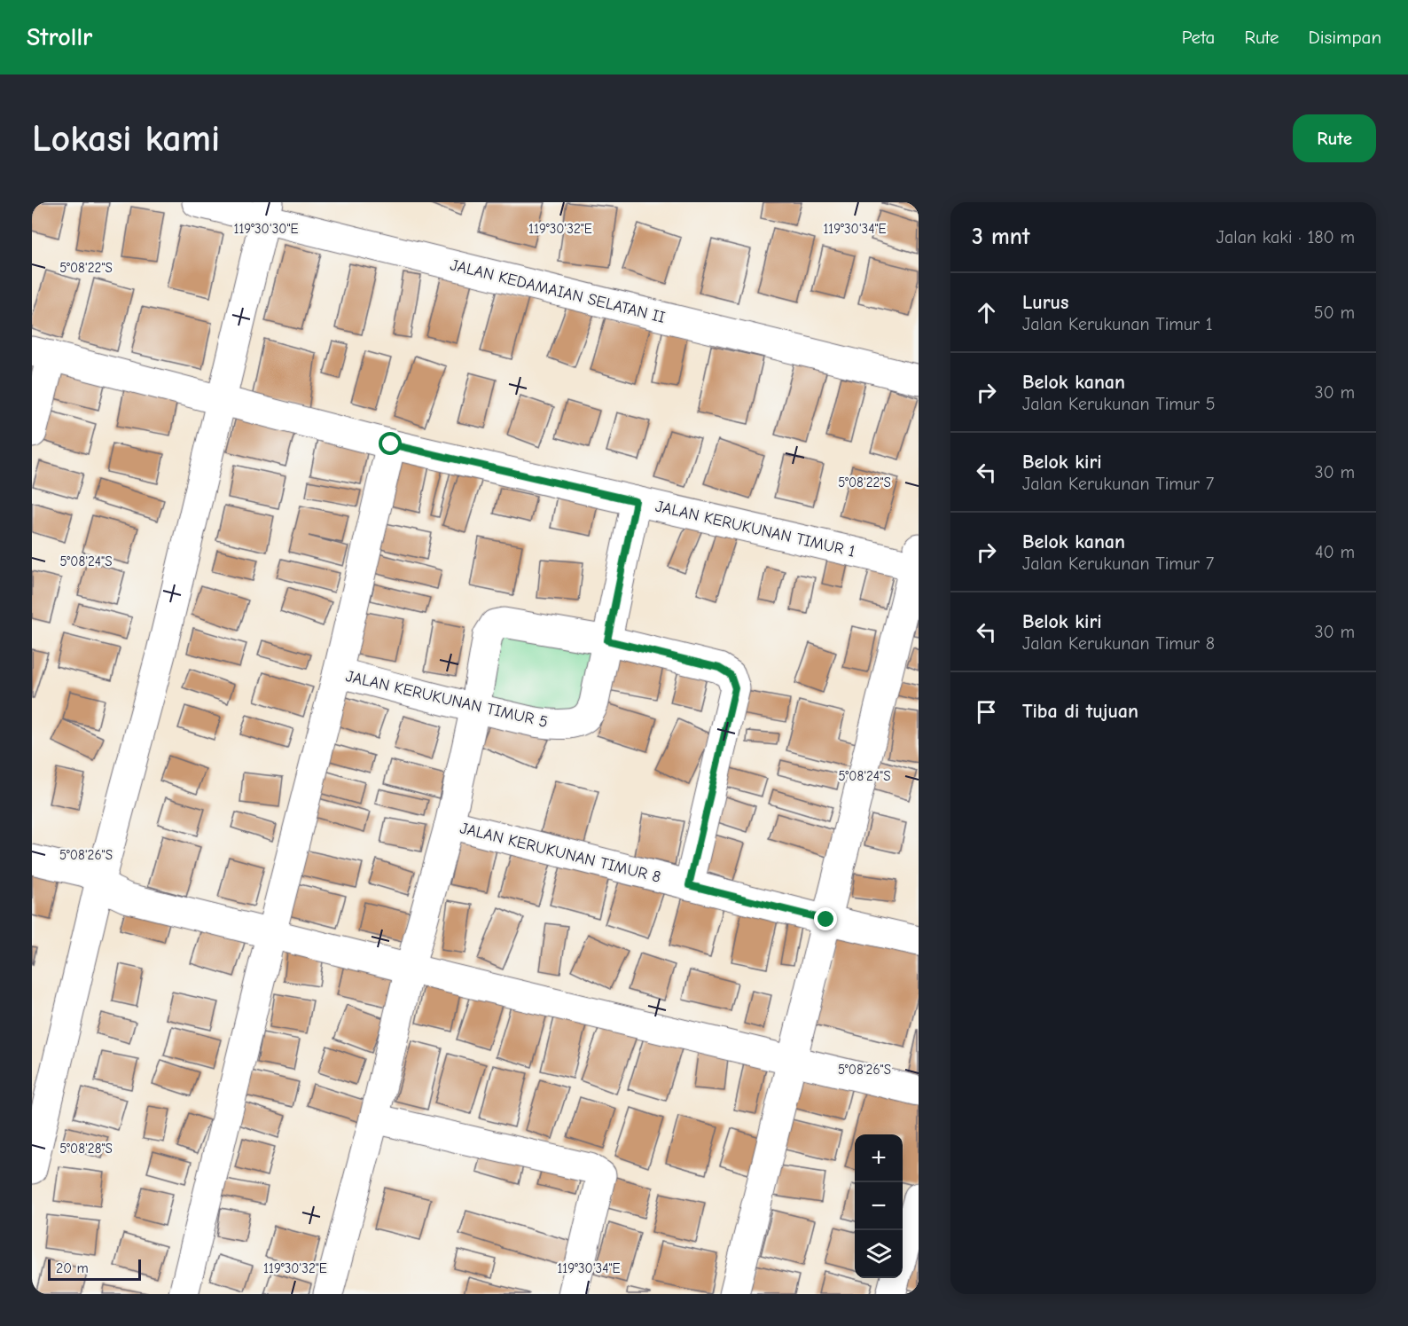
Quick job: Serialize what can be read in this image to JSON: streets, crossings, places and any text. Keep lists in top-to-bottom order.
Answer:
{
  "streets": {
    "street": [
      "JALAN KEDAMAIAN SELATAN II",
      "JALAN KERUKUNAN TIMUR 1",
      "JALAN KERUKUNAN TIMUR 5",
      "JALAN KERUKUNAN TIMUR 8"
    ]
  },
  "crossings": [
    ["JALAN KERUKUNAN TIMUR 1", "JALAN KERUKUNAN TIMUR 5"]
  ],
  "scale_bar": "20 m",
  "page": {
    "header": "Strollr",
    "nav": ["Peta", "Rute", "Disimpan"],
    "buttons": "Rute",
    "title": "Lokasi kami",
    "heading": ["3 mnt", "Jalan kaki · 180 m"],
    "list": [
      ["Lurus", "Jalan Kerukunan Timur 1", "50 m"],
      ["Belok kanan", "Jalan Kerukunan Timur 5", "30 m"],
      ["Belok kiri", "Jalan Kerukunan Timur 7", "30 m"],
      ["Belok kanan", "Jalan Kerukunan Timur 7", "40 m"],
      ["Belok kiri", "Jalan Kerukunan Timur 8", "30 m"],
      "Tiba di tujuan"
    ],
    "map_buttons": ["+", "−"],
    "scale": "20 m"
  },
  "coordinates": [
    "119°30'30\"E",
    "119°30'32\"E",
    "119°30'34\"E",
    "5°08'22\"S",
    "5°08'24\"S",
    "5°08'26\"S",
    "5°08'28\"S"
  ]
}
